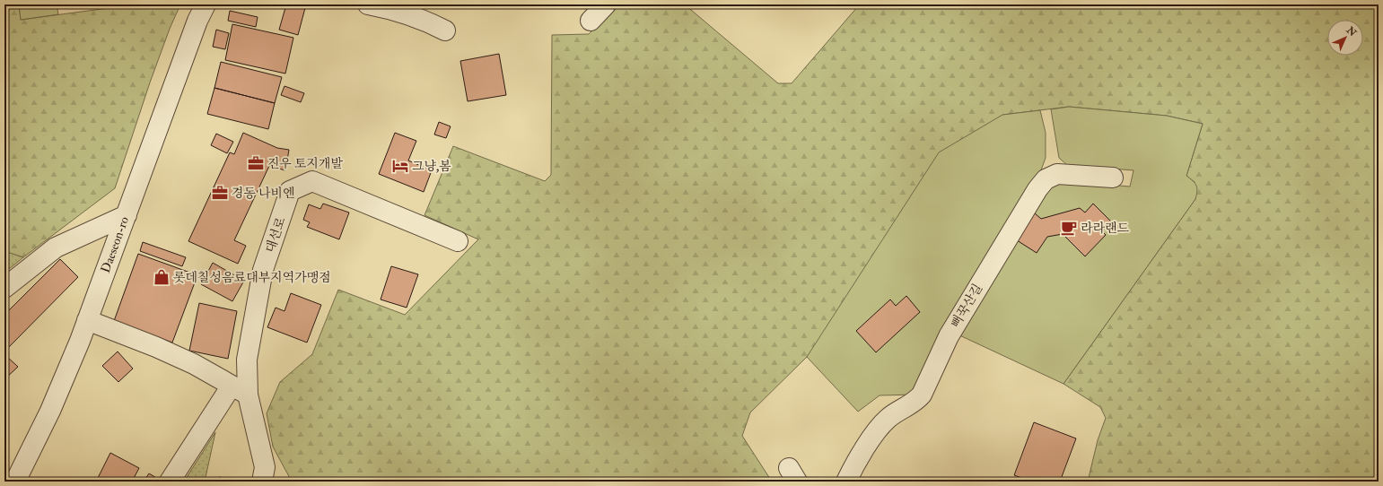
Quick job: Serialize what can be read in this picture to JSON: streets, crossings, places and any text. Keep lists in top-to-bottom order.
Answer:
{
  "streets": {
    "street": ["대선로", "Daeseon-ro", "뻐꾹산길"]
  },
  "places": {
    "office": ["진우 토지개발", "경동 나비엔"],
    "hotel": ["그냥,봄"],
    "cafe": ["라라랜드"],
    "shop": ["롯데칠성음료대부지역가맹점"]
  },
  "north": "top right"
}
